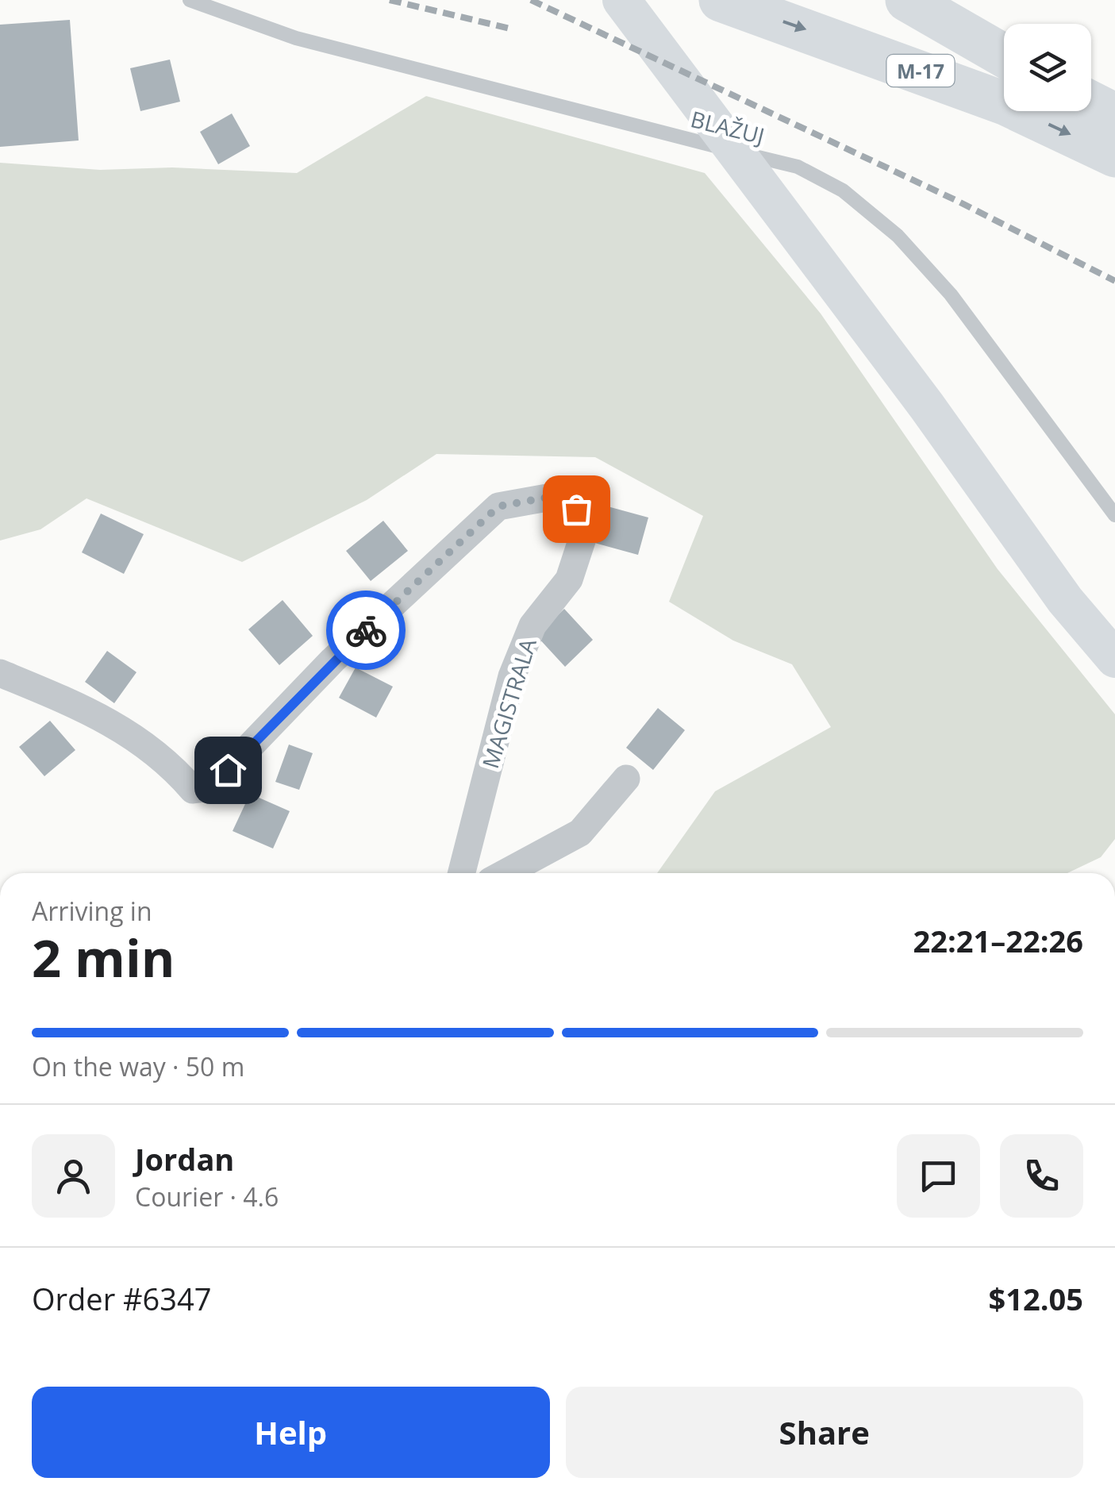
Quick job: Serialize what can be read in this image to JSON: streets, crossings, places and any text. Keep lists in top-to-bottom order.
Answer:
{
  "streets": {
    "highway": ["M-17"],
    "street": ["MAGISTRALA"],
    "lane": ["BLAŽUJ"]
  },
  "page": {
    "heading": ["2 min", "Arriving in", "22:21–22:26"],
    "panel": [
      "Jordan",
      "Courier · 4.6",
      "Order #6347",
      "$12.05"
    ],
    "bar": "On the way · 50 m",
    "buttons": ["Help", "Share"]
  }
}
